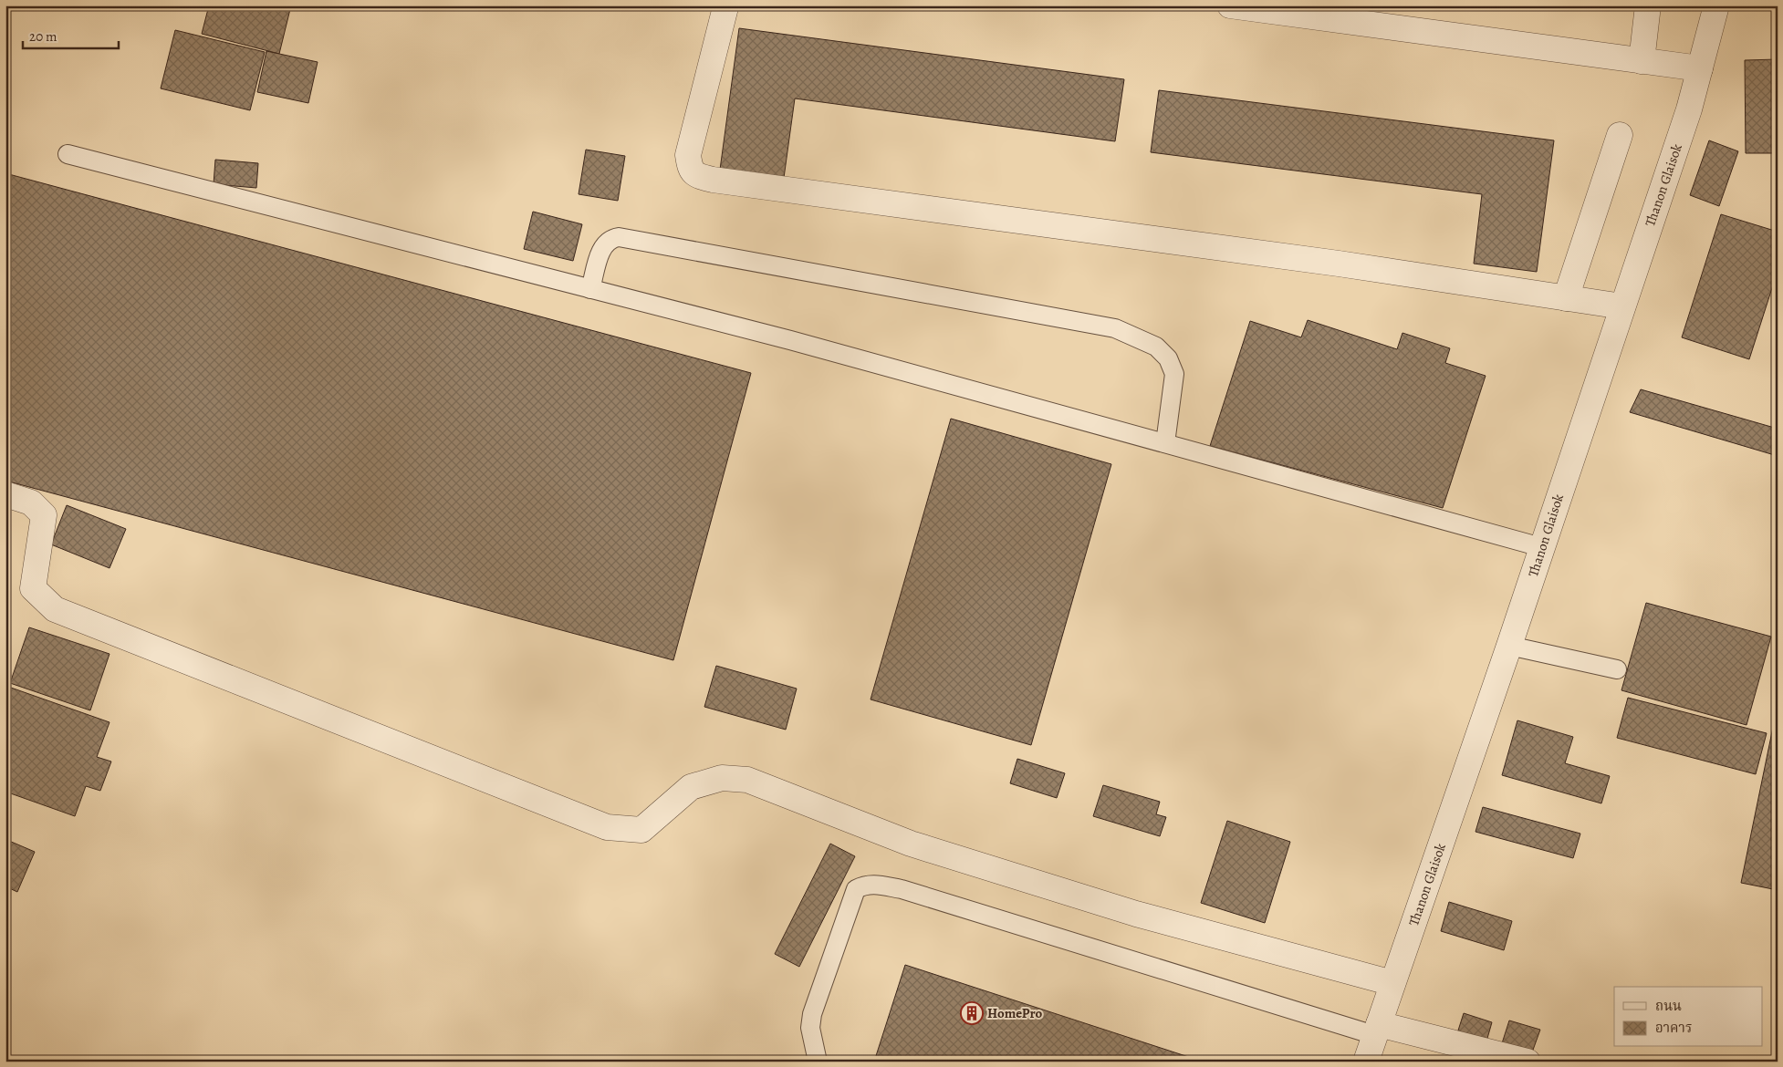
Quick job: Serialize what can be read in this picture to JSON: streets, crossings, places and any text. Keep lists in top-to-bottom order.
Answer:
{
  "streets": {
    "street": ["Thanon Glaisok"]
  },
  "places": {
    "building": ["HomePro"]
  },
  "legend": ["ถนน", "อาคาร"],
  "scale_bar": "20 m"
}
